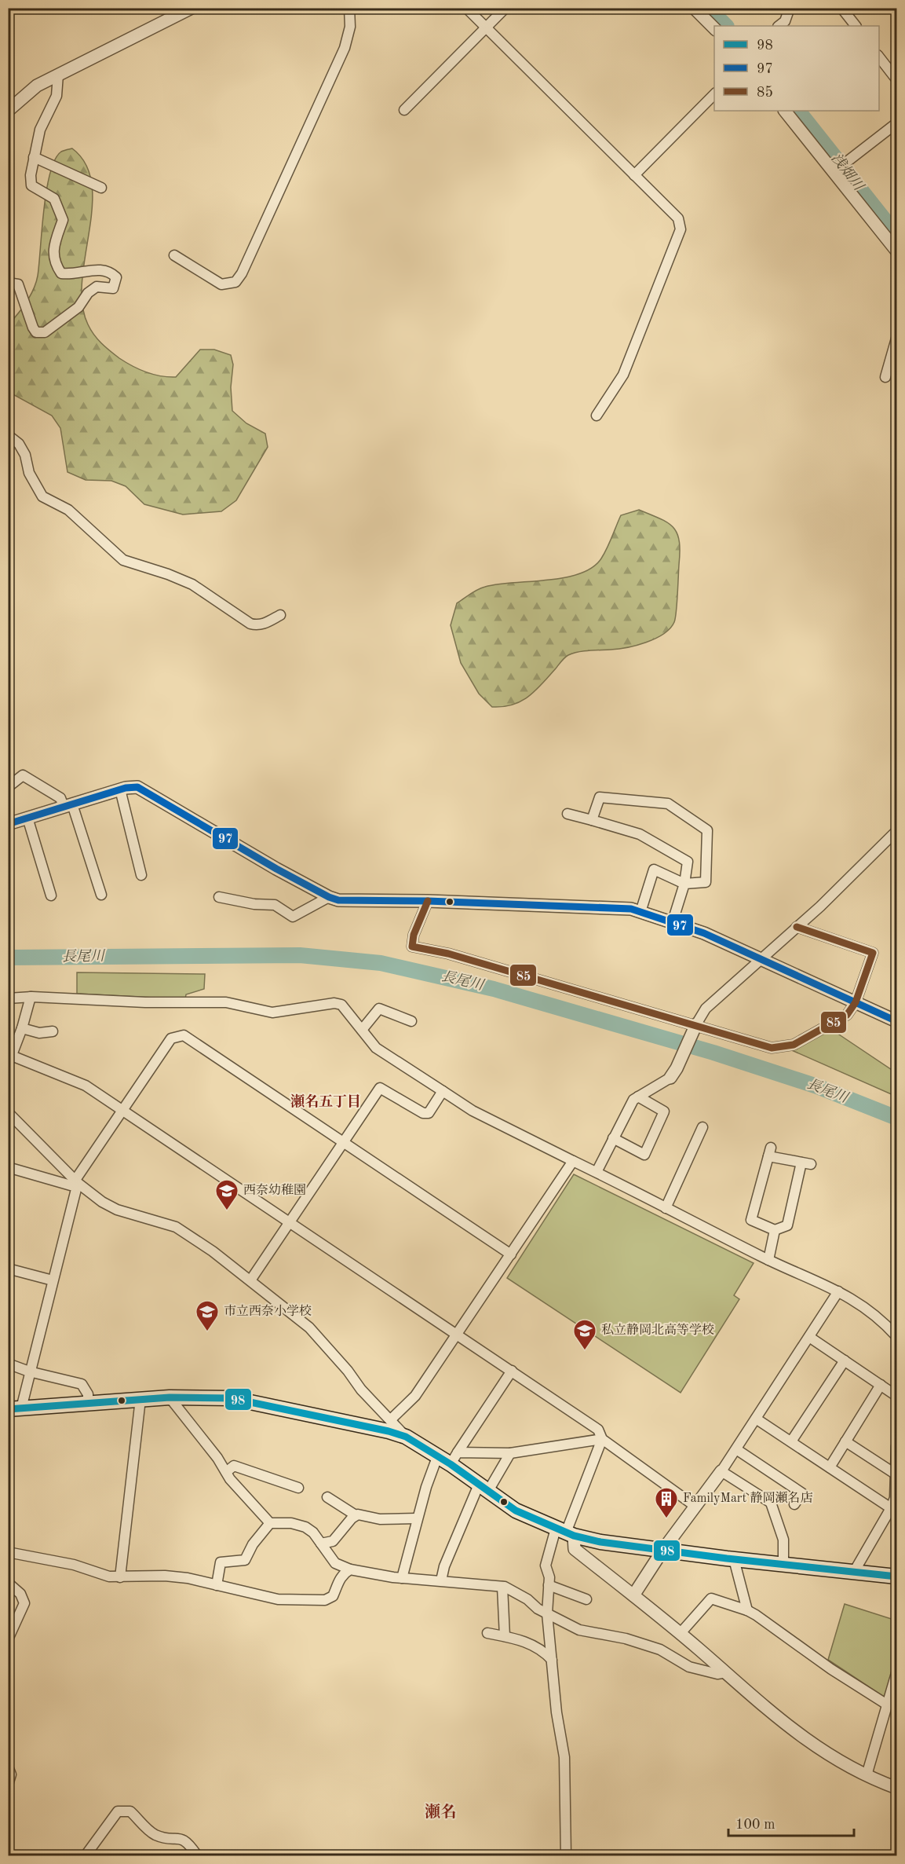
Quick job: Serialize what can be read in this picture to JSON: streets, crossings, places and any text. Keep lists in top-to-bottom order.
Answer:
{
  "districts": ["瀬名五丁目", "瀬名"],
  "water": ["浅畑川", "長尾川"],
  "places": {
    "school or university": ["西奈幼稚園", "市立西奈小学校", "私立静岡北高等学校"],
    "building": ["FamilyMart 静岡瀬名店"]
  },
  "lines": ["transit line 97", "transit line 85", "transit line 98"],
  "legend": ["98", "97", "85"],
  "scale_bar": "100 m"
}
